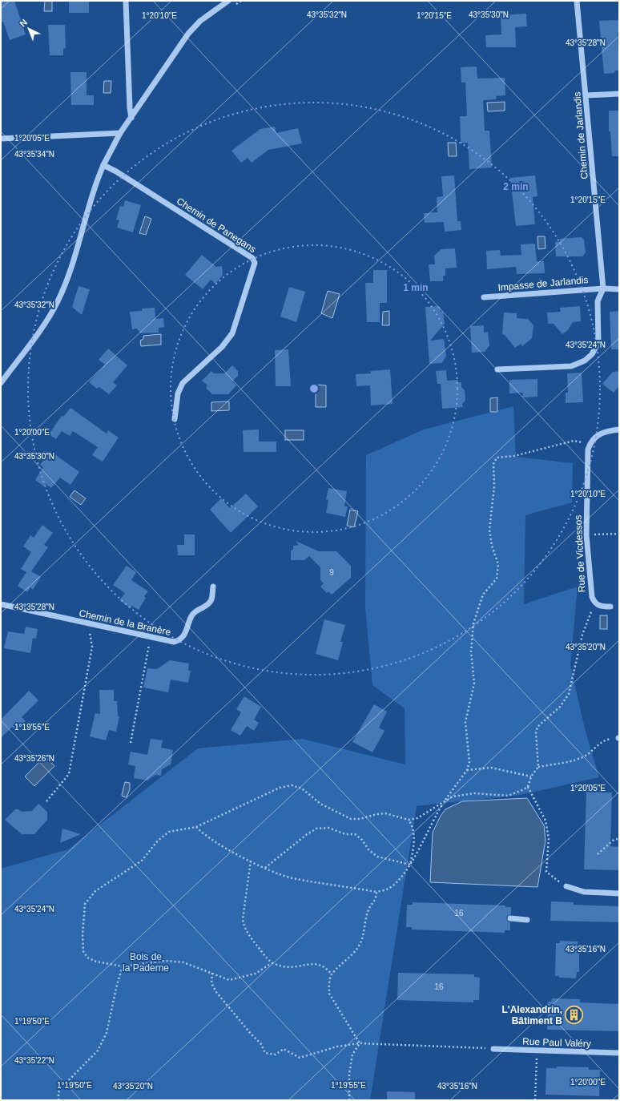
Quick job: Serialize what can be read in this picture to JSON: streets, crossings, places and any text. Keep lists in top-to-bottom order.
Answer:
{
  "streets": {
    "street": [
      "Chemin de Jarlandis",
      "Chemin de Panegans",
      "Impasse de Jarlandis",
      "Rue de Vicdessos",
      "Chemin de la Branère",
      "Rue Paul Valéry"
    ]
  },
  "crossings": [
    ["Chemin de Jarlandis", "Impasse de Jarlandis"]
  ],
  "parks": ["Bois de la Paderne"],
  "places": {
    "building": ["L'Alexandrin, Bâtiment B"]
  },
  "house_numbers": ["9", "16", "16"],
  "north": "top left",
  "coordinates": [
    "43°35'32\"N",
    "43°35'30\"N",
    "1°20'10\"E",
    "1°20'15\"E",
    "43°35'28\"N",
    "1°20'05\"E",
    "43°35'34\"N",
    "43°35'24\"N",
    "1°20'00\"E",
    "43°35'20\"N",
    "1°19'55\"E",
    "43°35'26\"N",
    "43°35'16\"N",
    "1°19'50\"E",
    "43°35'22\"N"
  ],
  "rings": ["2 min", "1 min"]
}
